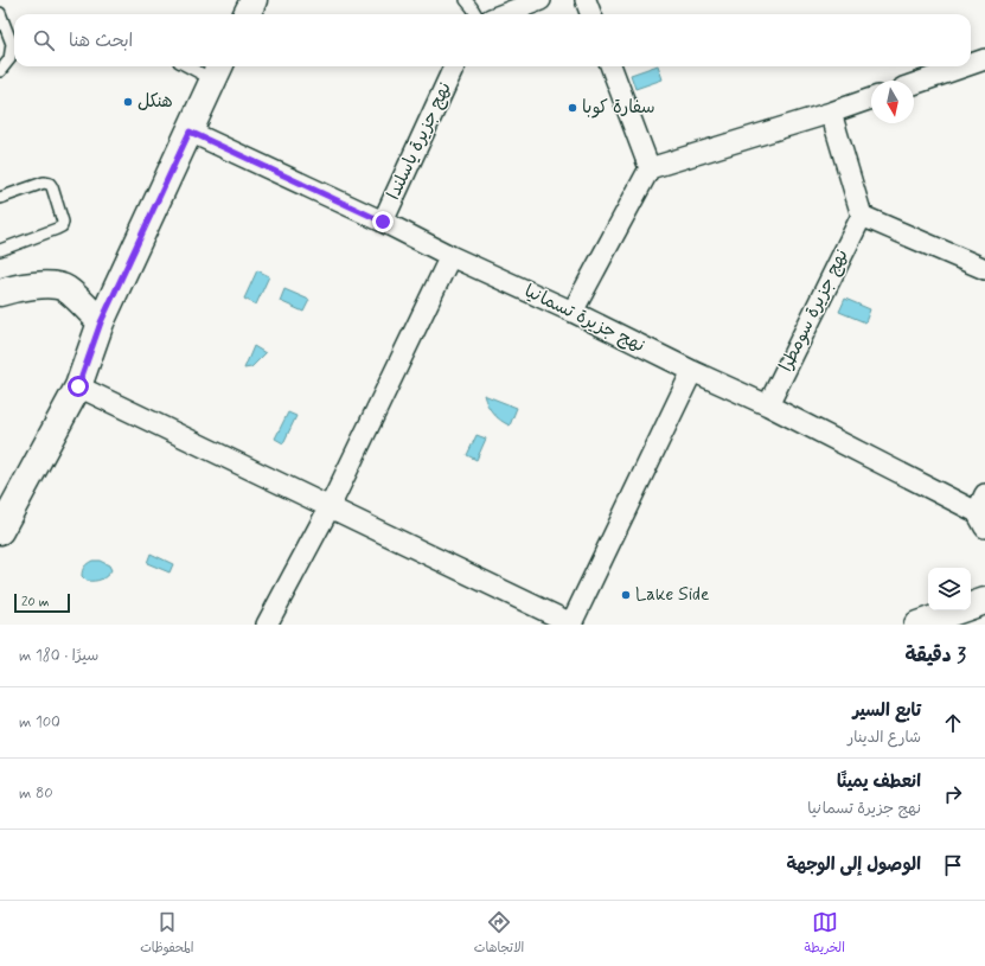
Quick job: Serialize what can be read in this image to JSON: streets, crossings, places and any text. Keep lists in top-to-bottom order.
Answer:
{
  "streets": {
    "street": ["نهج جزيرة ياسلندا", "نهج جزيرة سومطرا", "نهج جزيرة تسمانيا"]
  },
  "crossings": [
    ["نهج جزيرة ياسلندا", "نهج جزيرة تسمانيا"],
    ["نهج جزيرة سومطرا", "نهج جزيرة تسمانيا"]
  ],
  "places": ["هنكل", "سفارة كوبا", "Lake Side"],
  "scale_bar": "20 m",
  "north": "bottom",
  "page": {
    "search": "ابحث هنا",
    "scale": "20 m",
    "heading": ["3 دقيقة", "سيرًا · 180 m"],
    "list": [
      ["تابع السير", "شارع الدينار", "100 m"],
      ["انعطف يمينًا", "نهج جزيرة تسمانيا", "80 m"],
      "الوصول إلى الوجهة"
    ],
    "nav": ["الخريطة", "الاتجاهات", "المحفوظات"]
  }
}
